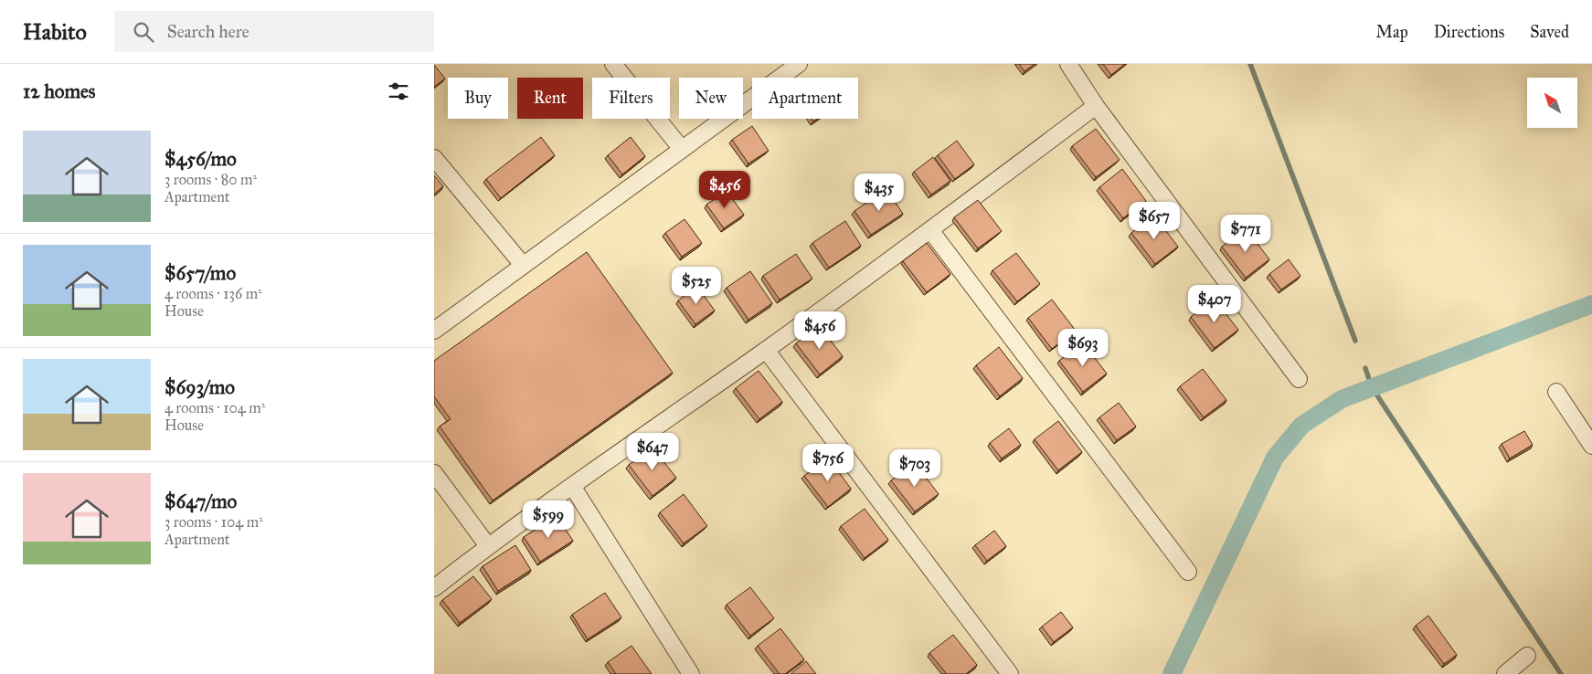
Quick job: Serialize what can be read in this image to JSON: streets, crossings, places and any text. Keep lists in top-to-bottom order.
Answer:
{
  "north": "top left",
  "page": {
    "header": "Habito",
    "search": "Search here",
    "nav": ["Map", "Directions", "Saved"],
    "heading": "12 homes",
    "chip": [
      "Buy",
      "Rent",
      "Filters",
      "New",
      "Apartment"
    ],
    "list": [
      {
        "name": "$456/mo",
        "note": "3 rooms · 80 m² · Apartment"
      },
      {
        "name": "$657/mo",
        "note": "4 rooms · 136 m² · House"
      },
      {
        "name": "$693/mo",
        "note": "4 rooms · 104 m² · House"
      },
      {
        "name": "$647/mo",
        "note": "3 rooms · 104 m² · Apartment"
      }
    ],
    "price": [
      "$456",
      "$435",
      "$657",
      "$771",
      "$525",
      "$407",
      "$456",
      "$693",
      "$647",
      "$756",
      "$703",
      "$599"
    ]
  }
}
